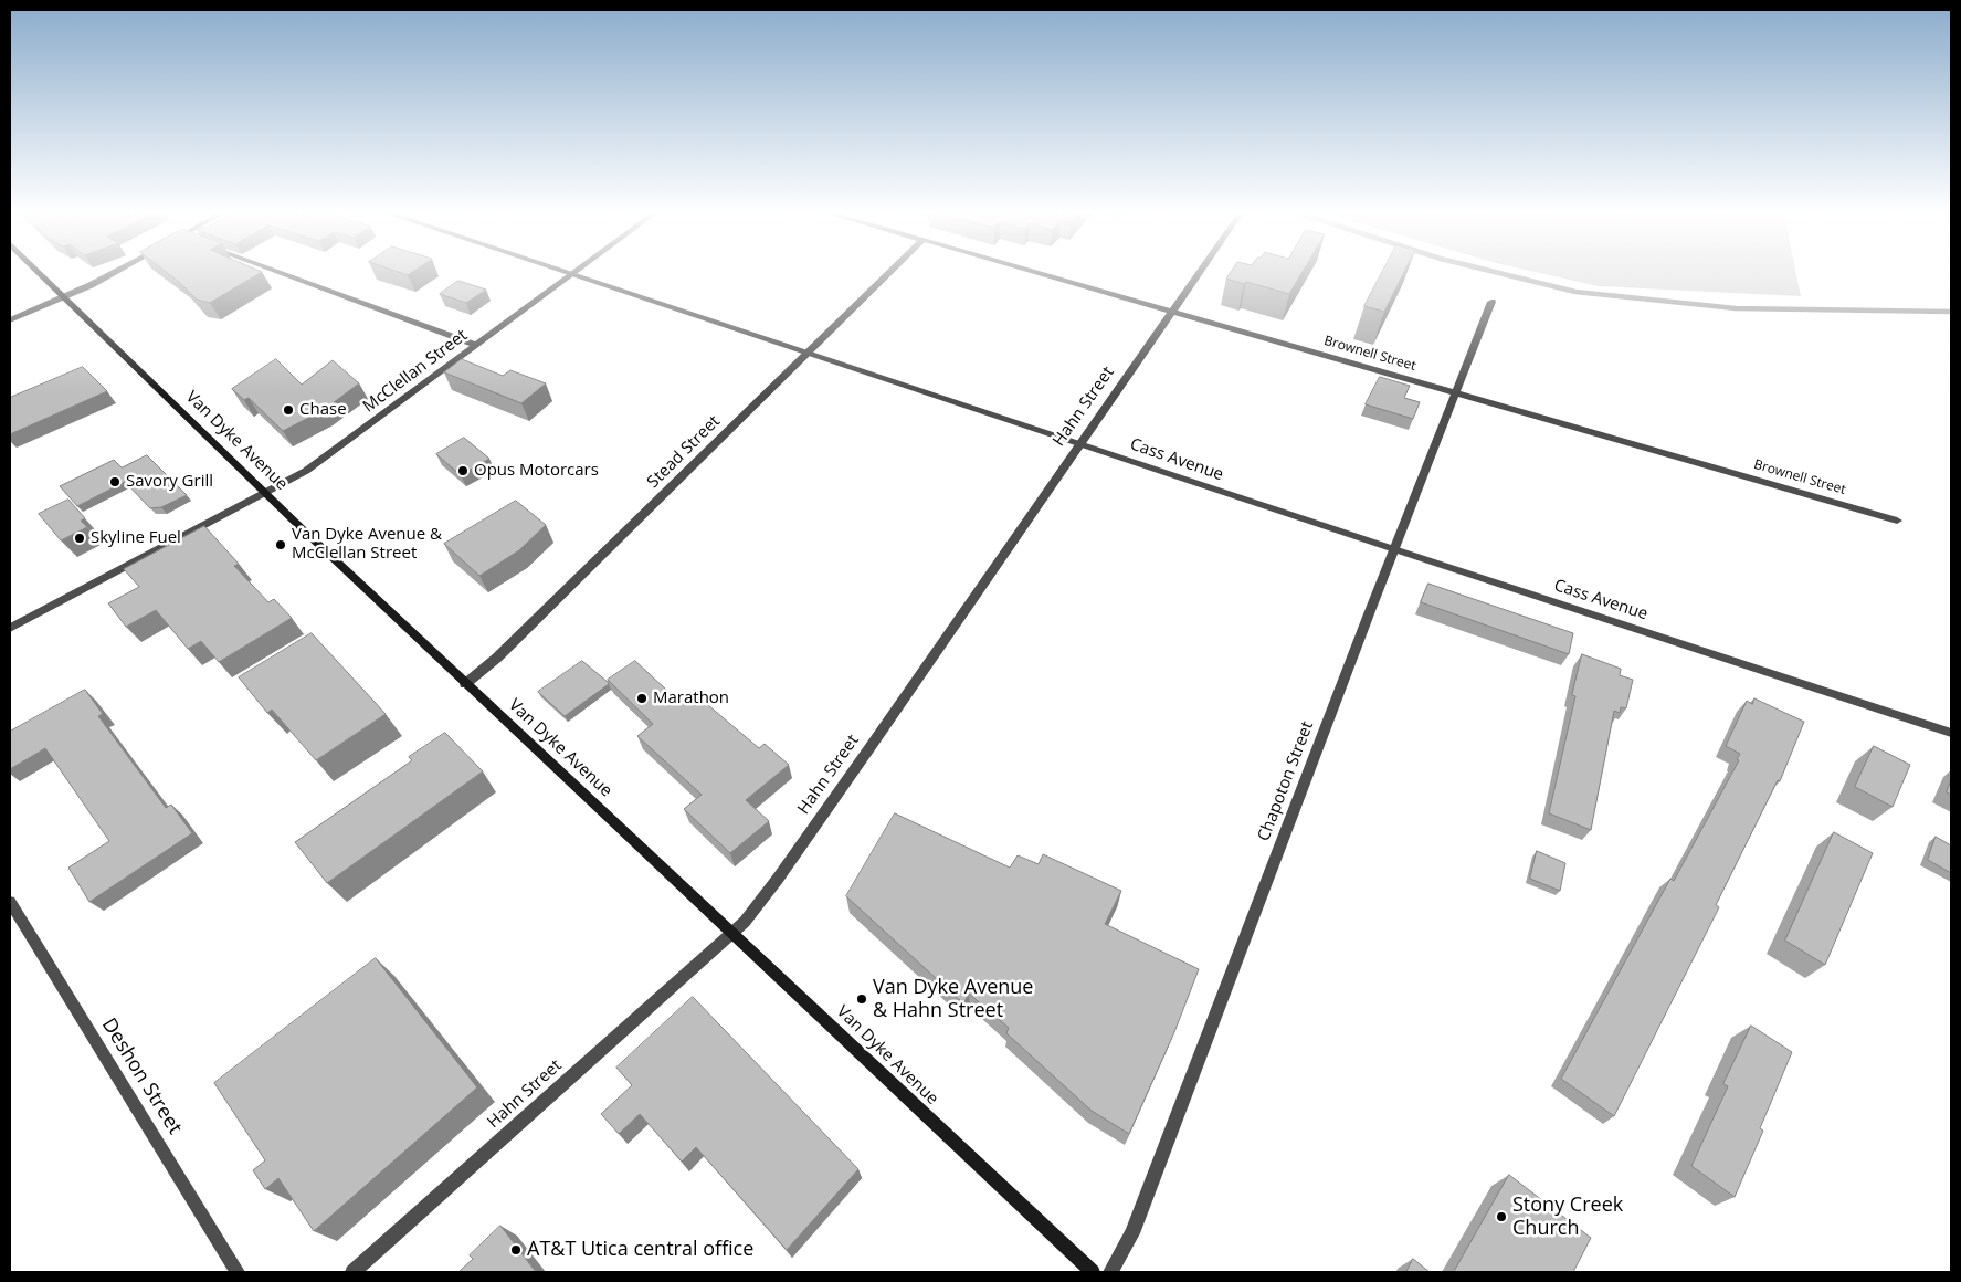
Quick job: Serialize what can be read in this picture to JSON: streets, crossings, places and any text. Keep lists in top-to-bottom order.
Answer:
{
  "streets": {
    "main road": ["Van Dyke Avenue"],
    "street": [
      "Brownell Street",
      "McClellan Street",
      "Hahn Street",
      "Stead Street",
      "Cass Avenue",
      "Chapoton Street",
      "Deshon Street"
    ]
  },
  "crossings": [
    ["Brownell Street", "Hahn Street"],
    ["Brownell Street", "Chapoton Street"],
    ["McClellan Street", "Van Dyke Avenue"],
    ["McClellan Street", "Cass Avenue"],
    ["Hahn Street", "Van Dyke Avenue"],
    ["Hahn Street", "Cass Avenue"],
    ["Van Dyke Avenue", "Stead Street"],
    ["Stead Street", "Cass Avenue"],
    ["Cass Avenue", "Chapoton Street"]
  ],
  "places": [
    "Chase",
    "Opus Motorcars",
    "Savory Grill",
    "Skyline Fuel",
    "Van Dyke Avenue & McClellan Street",
    "Marathon",
    "Van Dyke Avenue & Hahn Street",
    "Stony Creek Church",
    "AT&T Utica central office"
  ]
}
